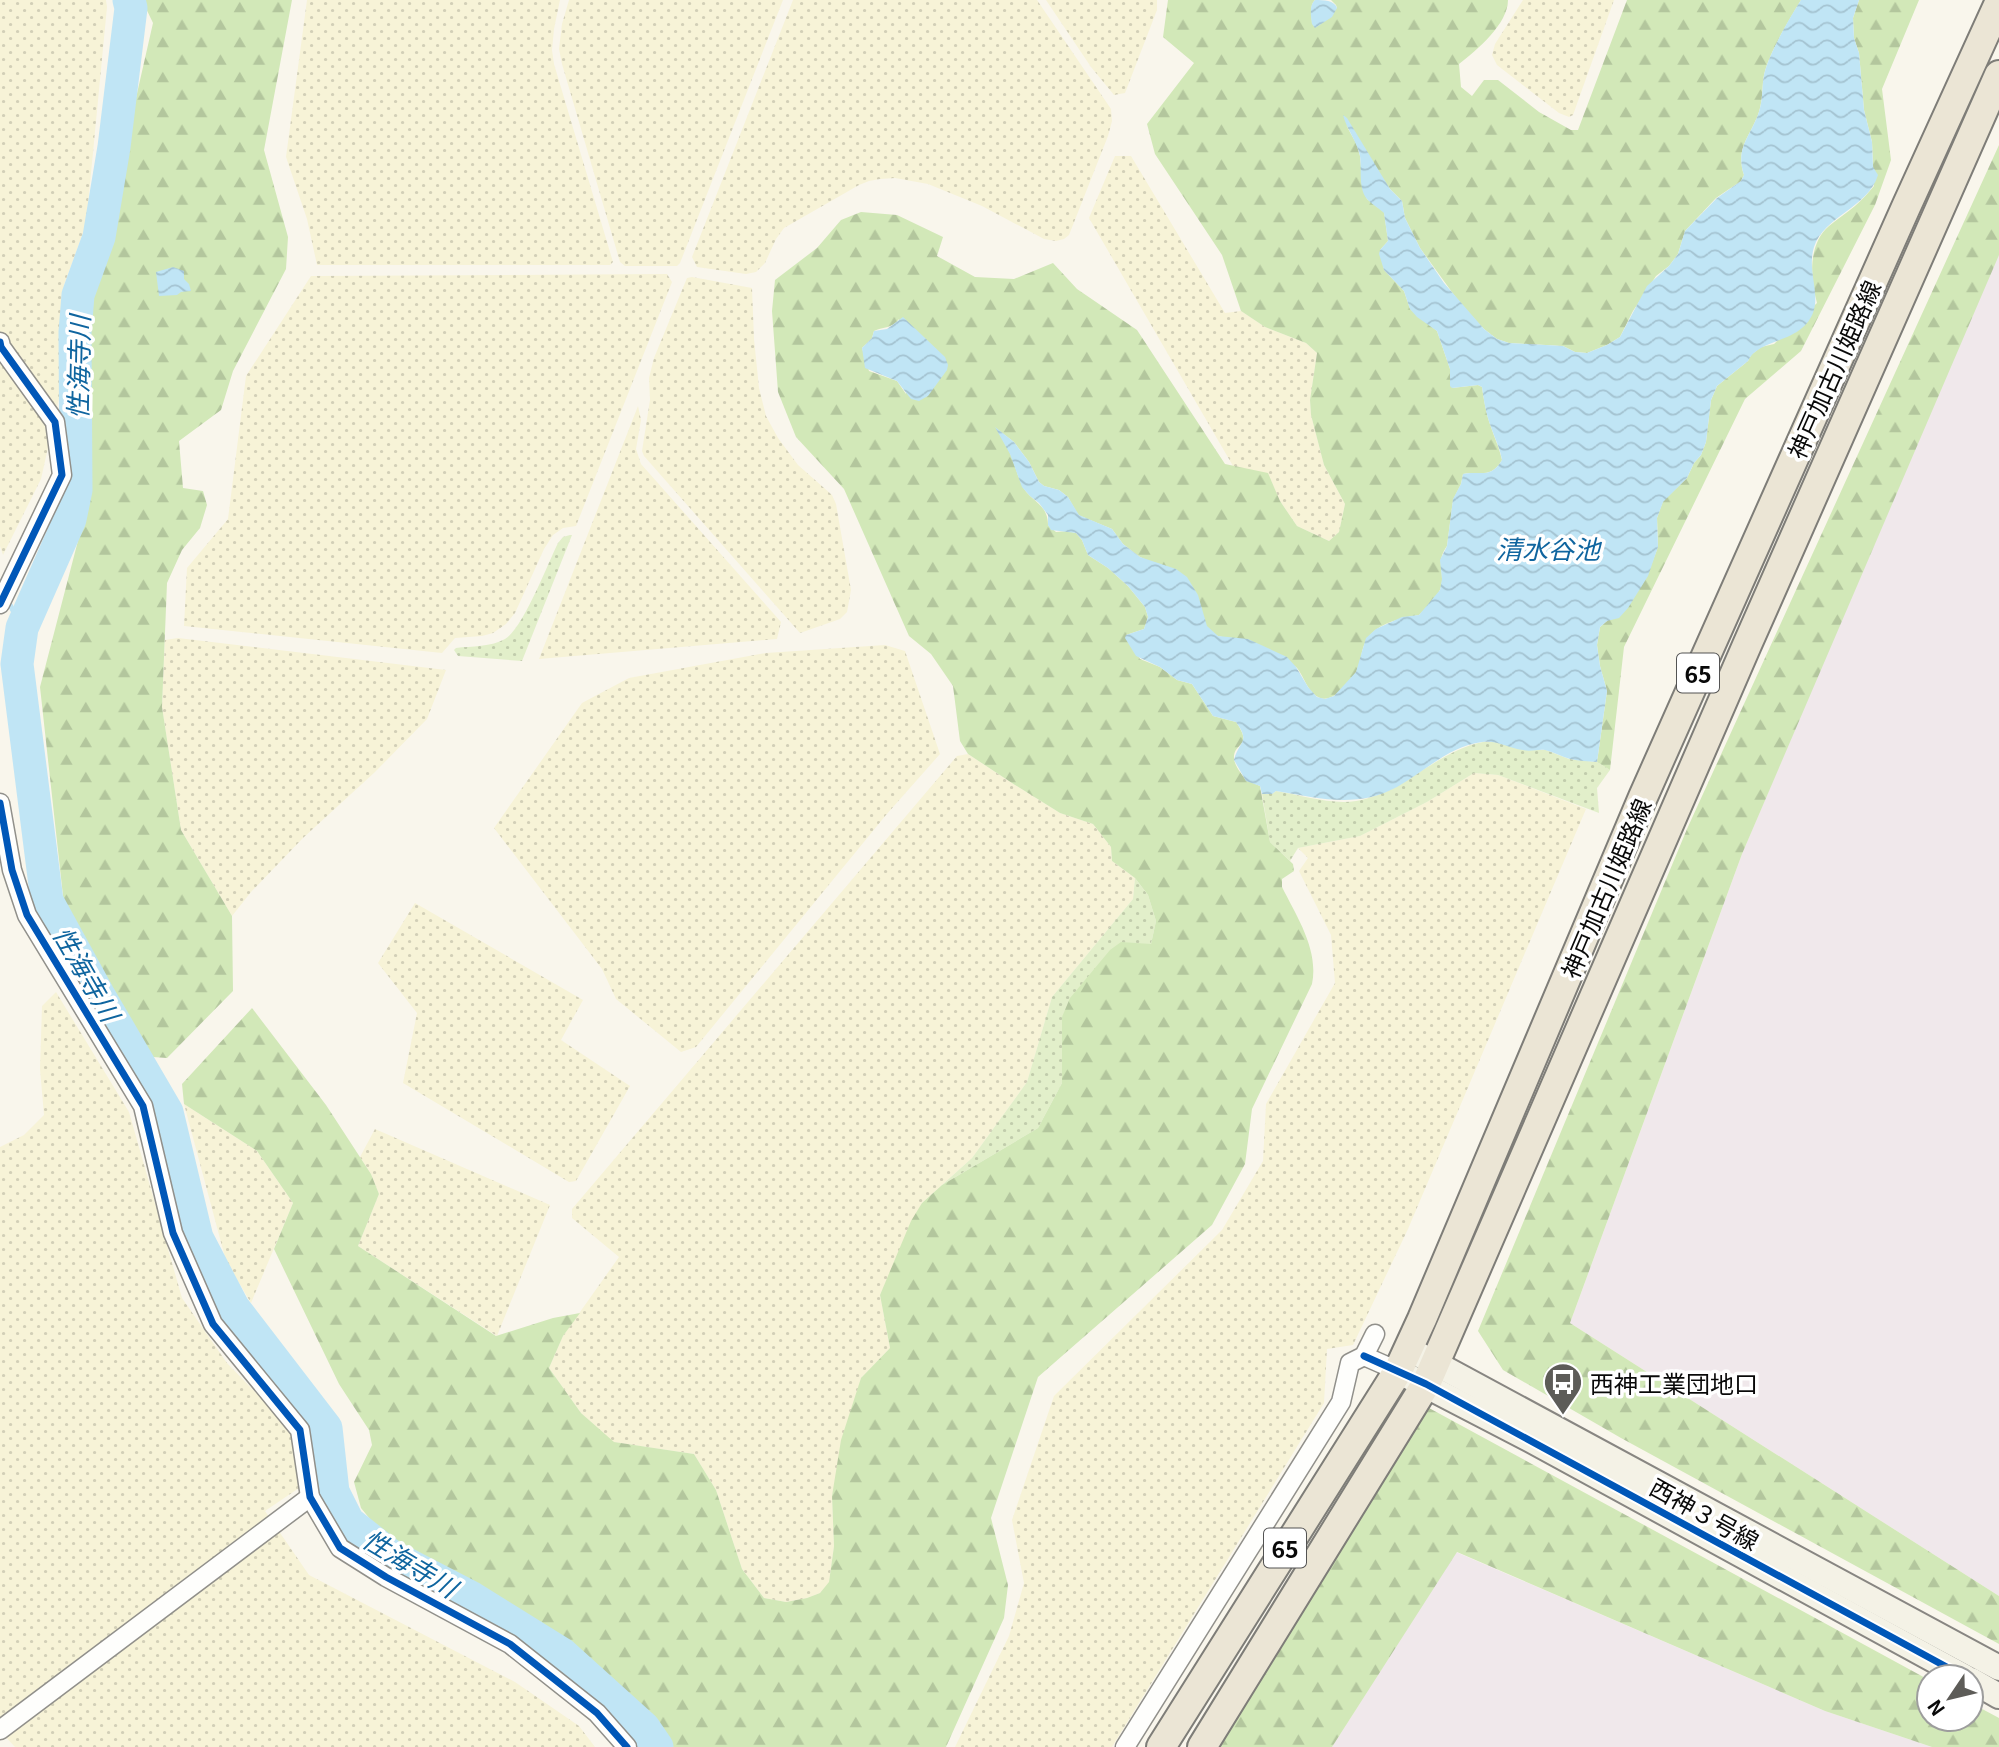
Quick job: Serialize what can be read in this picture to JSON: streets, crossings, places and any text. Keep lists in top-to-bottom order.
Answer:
{
  "streets": {
    "main road": ["神戸加古川姫路線", "65"],
    "street": ["西神３号線"]
  },
  "crossings": [
    ["神戸加古川姫路線", "西神３号線"]
  ],
  "water": ["性海寺川", "清水谷池"],
  "places": {
    "bus stop": ["西神工業団地口"]
  },
  "north": "bottom left"
}
